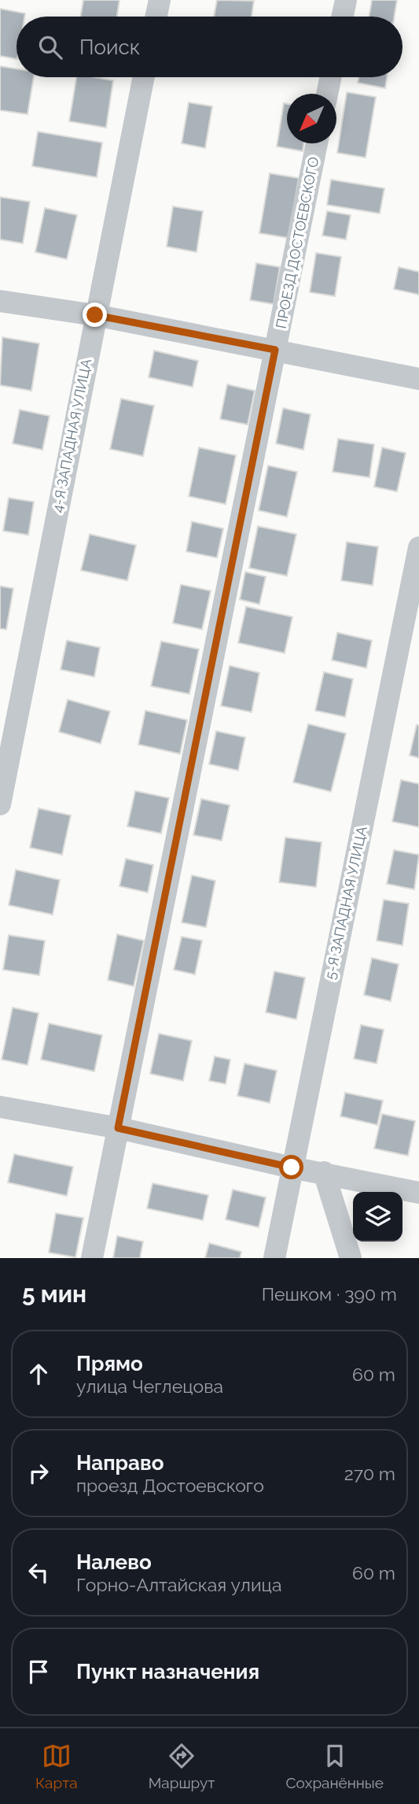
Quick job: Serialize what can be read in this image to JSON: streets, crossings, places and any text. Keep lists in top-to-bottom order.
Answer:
{
  "streets": {
    "street": ["ПРОЕЗД ДОСТОЕВСКОГО", "4-Я ЗАПАДНАЯ УЛИЦА", "5-Я ЗАПАДНАЯ УЛИЦА"]
  },
  "north": "bottom left",
  "page": {
    "search": "Поиск",
    "heading": ["5 мин", "Пешком · 390 m"],
    "list": [
      ["Прямо", "улица Чеглецова", "60 m"],
      ["Направо", "проезд Достоевского", "270 m"],
      ["Налево", "Горно-Алтайская улица", "60 m"],
      "Пункт назначения"
    ],
    "nav": ["Карта", "Маршрут", "Сохранённые"]
  }
}
